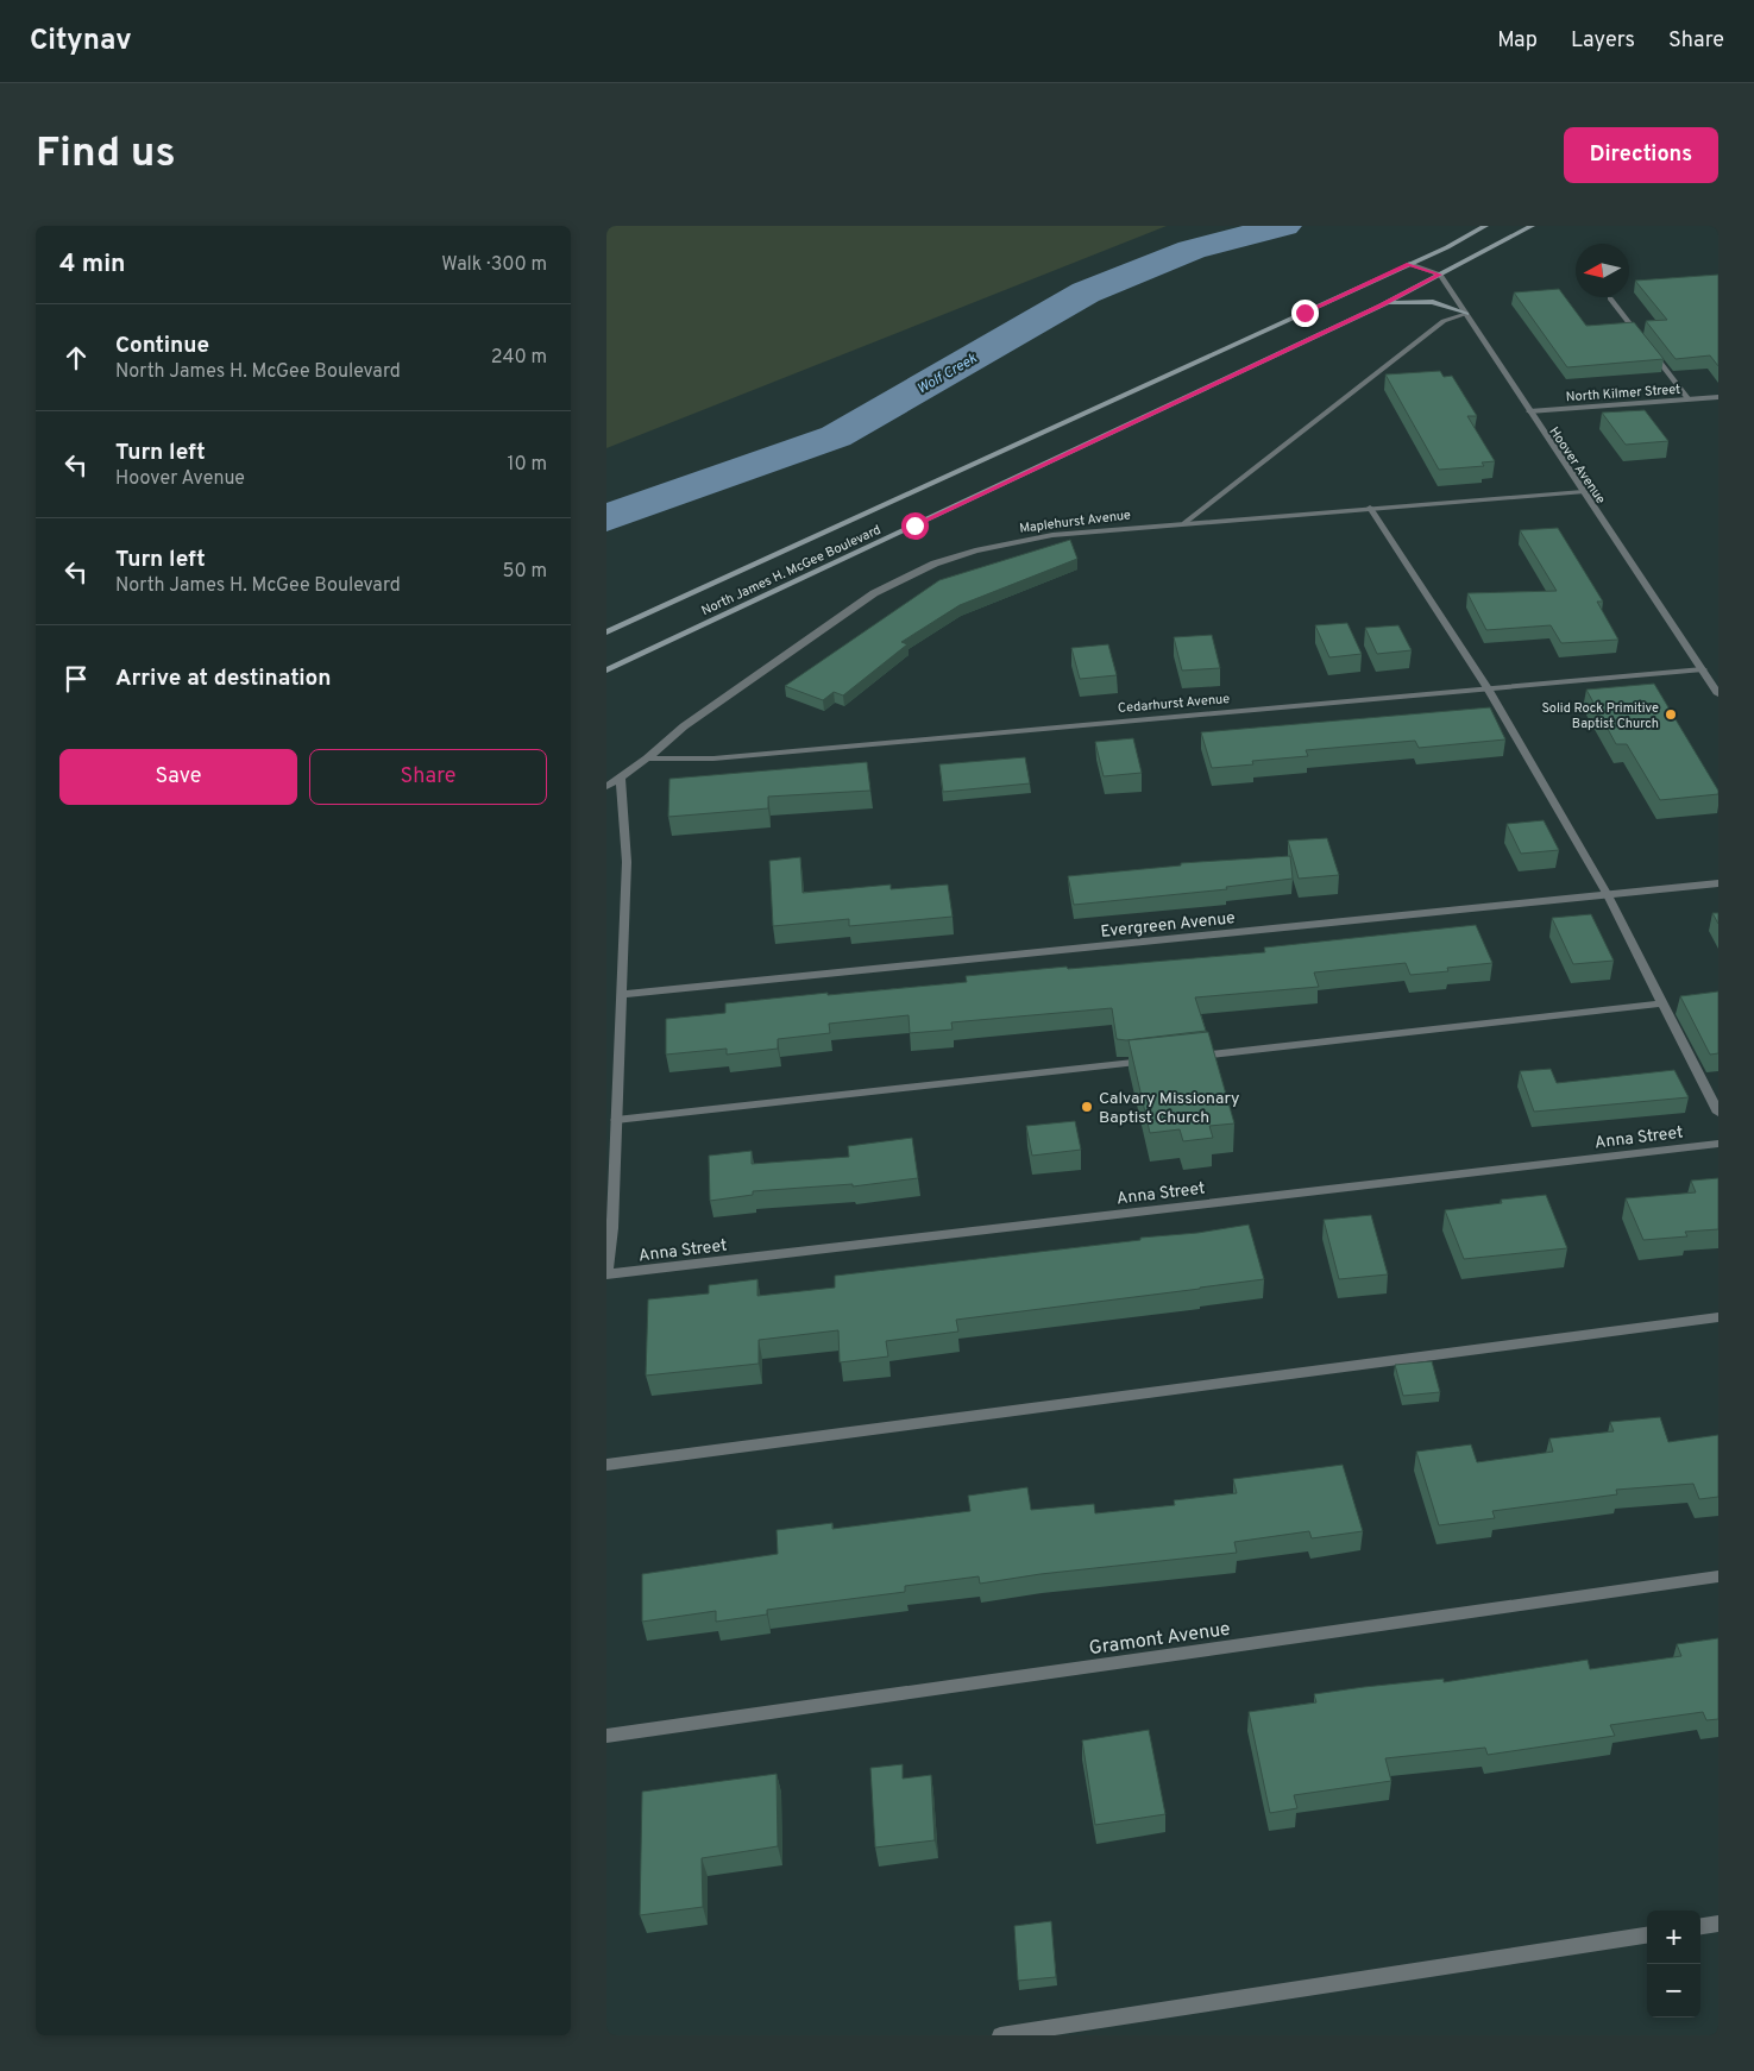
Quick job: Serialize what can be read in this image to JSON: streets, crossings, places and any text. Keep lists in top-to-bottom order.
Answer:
{
  "streets": {
    "main road": ["North James H. McGee Boulevard"],
    "street": [
      "North Kilmer Street",
      "Hoover Avenue",
      "Maplehurst Avenue",
      "Cedarhurst Avenue",
      "Evergreen Avenue",
      "Anna Street",
      "Gramont Avenue"
    ]
  },
  "crossings": [
    ["North Kilmer Street", "Hoover Avenue"],
    ["Hoover Avenue", "Maplehurst Avenue"],
    ["Hoover Avenue", "North James H. McGee Boulevard"],
    ["Hoover Avenue", "Cedarhurst Avenue"],
    ["Maplehurst Avenue", "Cedarhurst Avenue"]
  ],
  "water": ["Wolf Creek"],
  "places": ["Solid Rock Primitive Baptist Church", "Calvary Missionary Baptist Church"],
  "north": "left",
  "page": {
    "header": "Citynav",
    "nav": ["Map", "Layers", "Share"],
    "buttons": [
      "Directions",
      ["Save", "Share"]
    ],
    "title": "Find us",
    "heading": ["4 min", "Walk · 300 m"],
    "list": [
      ["Continue", "North James H. McGee Boulevard", "240 m"],
      ["Turn left", "Hoover Avenue", "10 m"],
      ["Turn left", "North James H. McGee Boulevard", "50 m"],
      "Arrive at destination"
    ],
    "map_buttons": ["+", "−"]
  }
}
